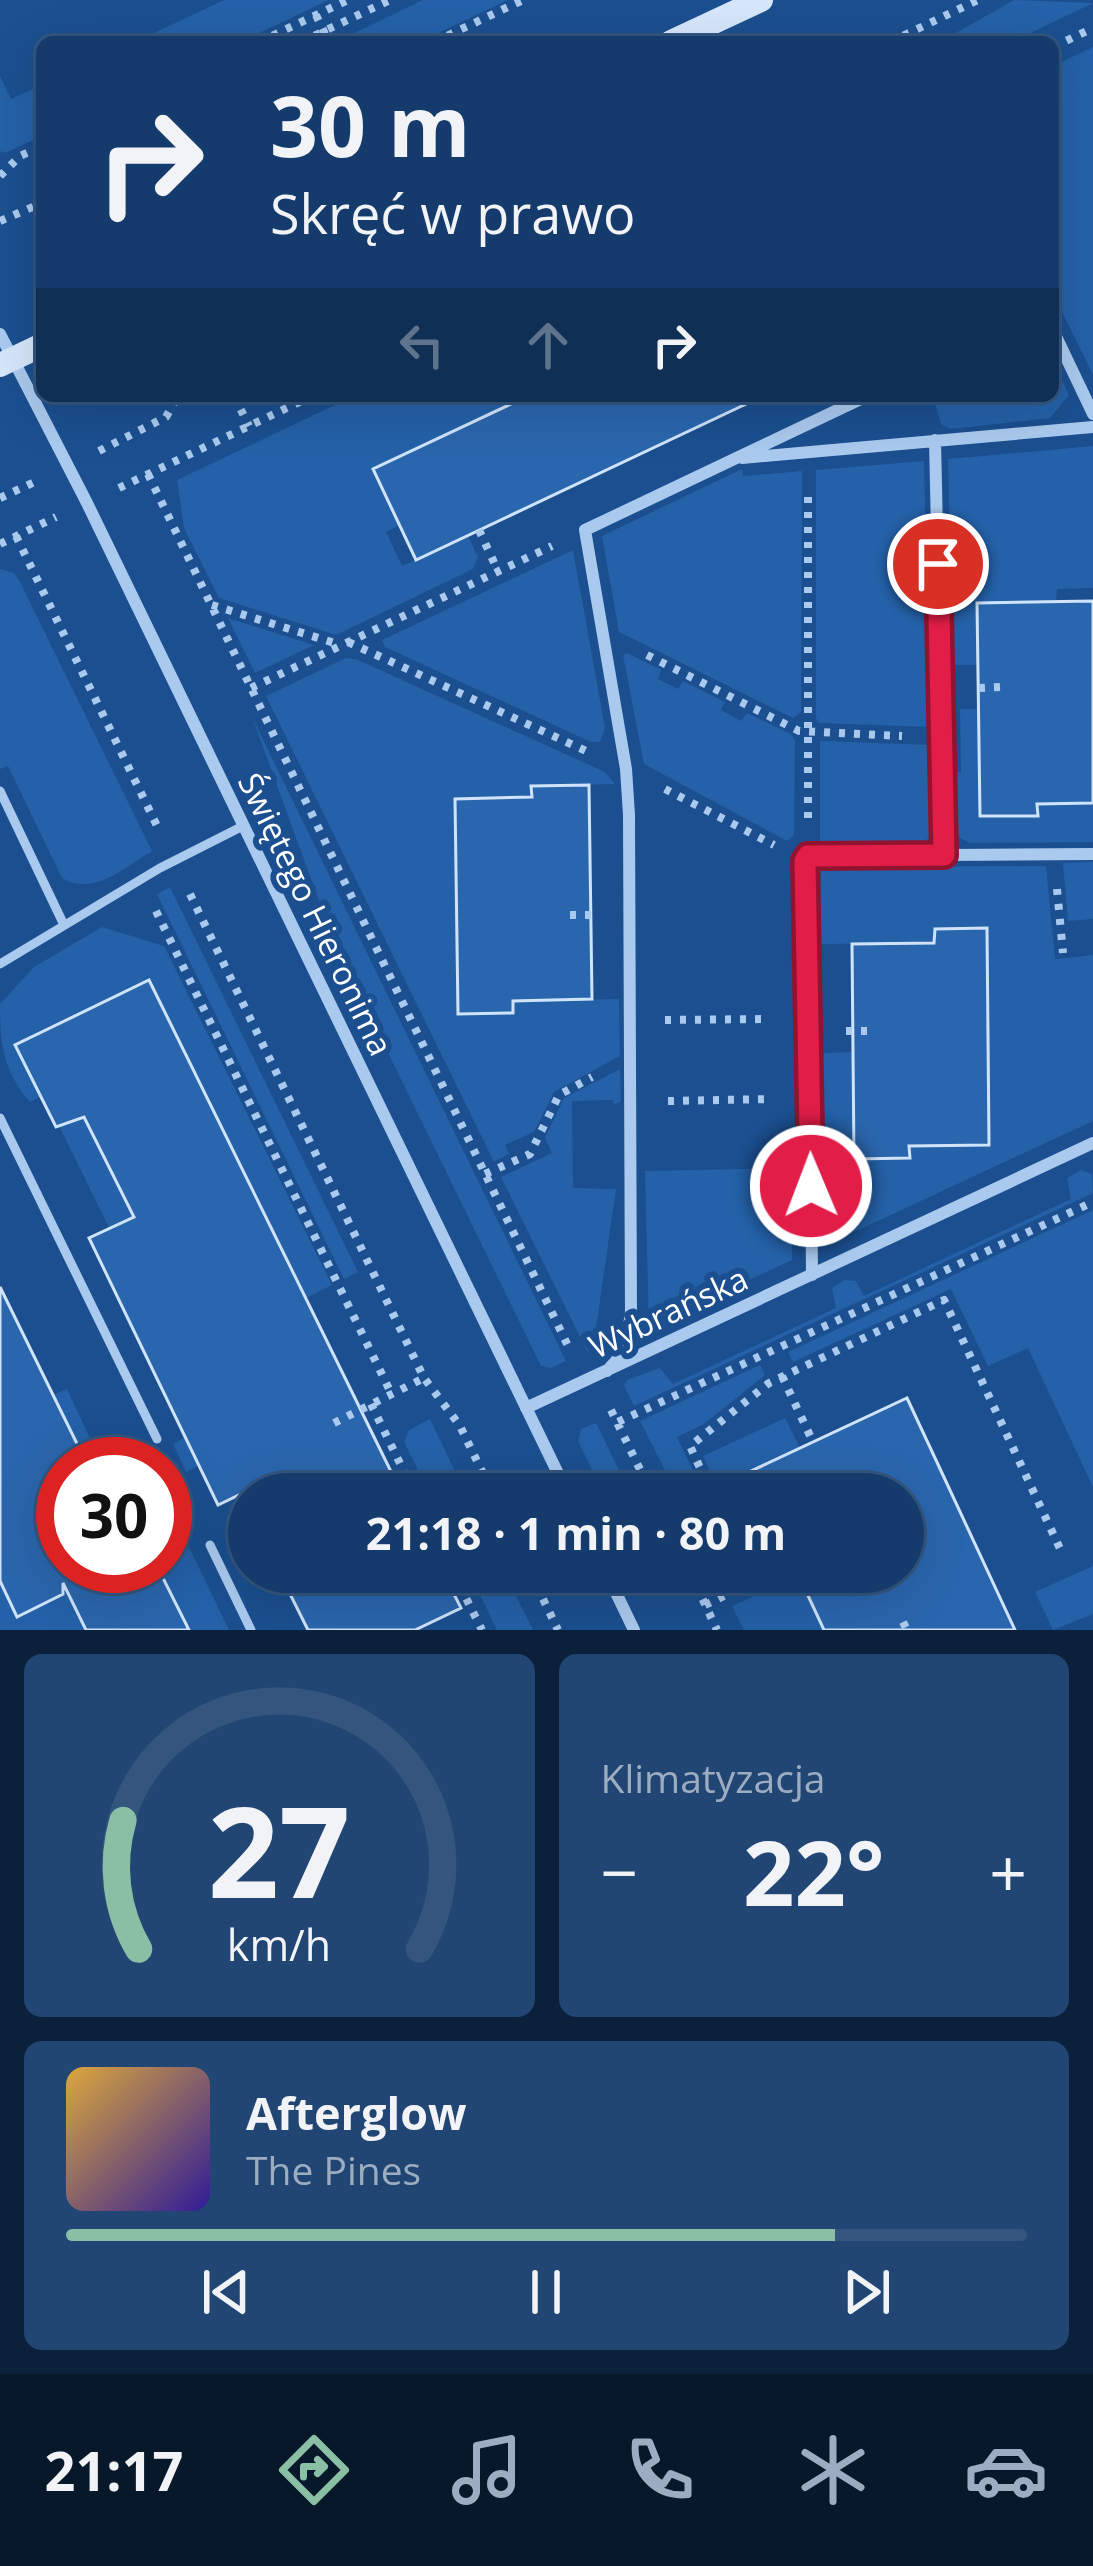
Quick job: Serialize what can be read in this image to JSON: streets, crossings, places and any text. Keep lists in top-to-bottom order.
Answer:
{
  "streets": {
    "street": ["Świętego Hieronima", "Wybrańska"]
  },
  "crossings": [
    ["Świętego Hieronima", "Wybrańska"]
  ],
  "page": {
    "turn": ["30 m", "Skręć w prawo"],
    "limit": "30",
    "trip": "21:18 · 1 min · 80 m",
    "tile": "Klimatyzacja",
    "heat": ["−", "22°", "+"],
    "song": ["Afterglow", "The Pines"],
    "tabs": "21:17",
    "gauge": ["27", "km/h"]
  }
}
